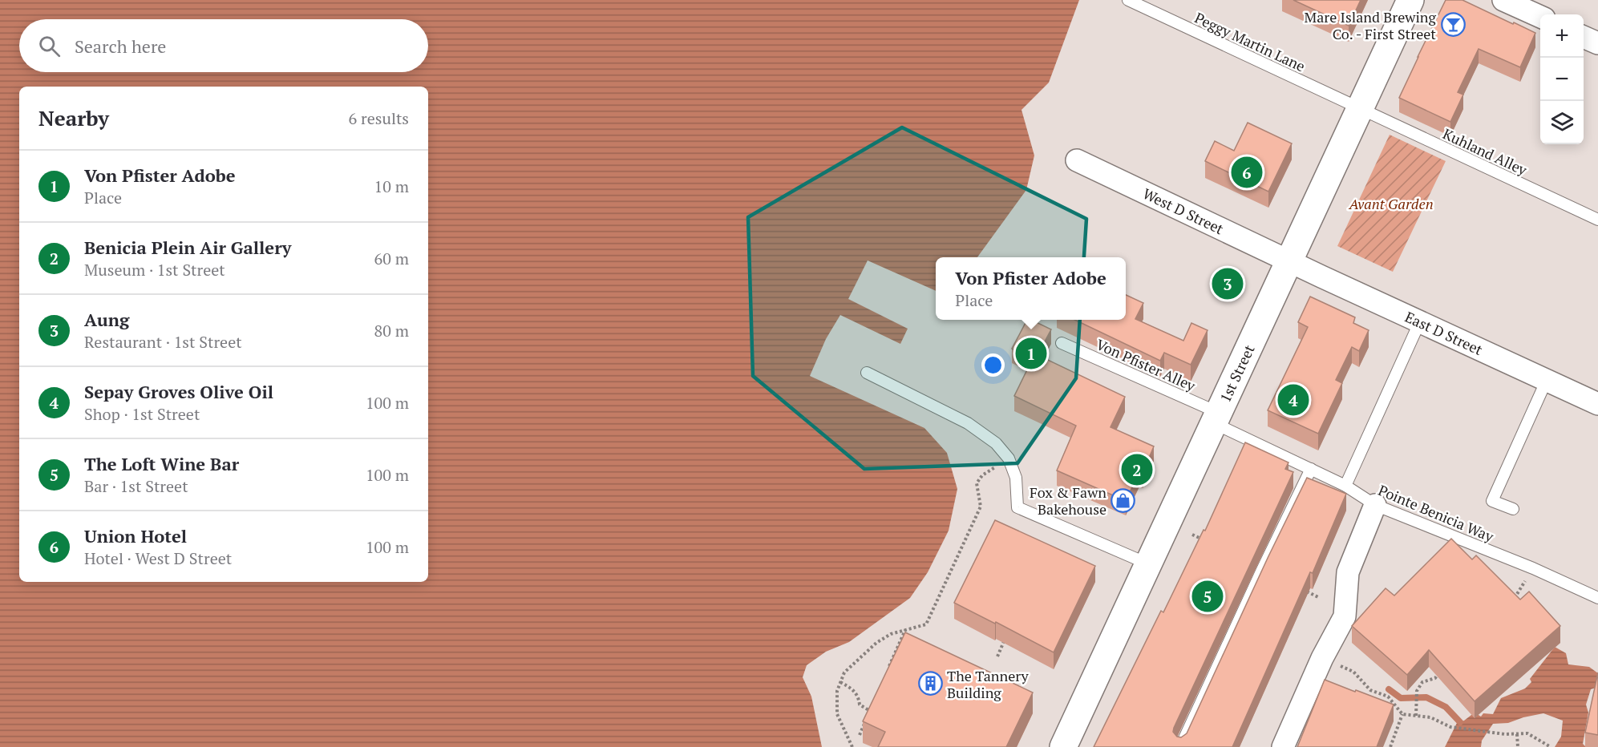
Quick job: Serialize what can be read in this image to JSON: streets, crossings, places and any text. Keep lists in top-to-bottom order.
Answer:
{
  "streets": {
    "main road": ["1st Street"],
    "street": ["West D Street", "East D Street"],
    "lane": [
      "Peggy Martin Lane",
      "Kuhland Alley",
      "Von Pfister Alley",
      "Pointe Benicia Way"
    ]
  },
  "crossings": [
    ["Peggy Martin Lane", "Kuhland Alley"],
    ["Peggy Martin Lane", "1st Street"],
    ["Kuhland Alley", "1st Street"],
    ["West D Street", "East D Street"],
    ["West D Street", "1st Street"],
    ["East D Street", "1st Street"],
    ["Von Pfister Alley", "1st Street"],
    ["Von Pfister Alley", "Pointe Benicia Way"],
    ["1st Street", "Pointe Benicia Way"]
  ],
  "parks": ["Avant Garden"],
  "places": {
    "bar": ["Mare Island Brewing Co. - First Street"],
    "shop": ["Fox & Fawn Bakehouse"],
    "building": ["The Tannery Building"]
  },
  "page": {
    "map_buttons": ["+", "−"],
    "search": "Search here",
    "heading": ["Nearby", "6 results"],
    "list": [
      {
        "mark": "1",
        "name": "Von Pfister Adobe",
        "note": "Place",
        "value": "10 m"
      },
      {
        "mark": "2",
        "name": "Benicia Plein Air Gallery",
        "note": "Museum · 1st Street",
        "value": "60 m"
      },
      {
        "mark": "3",
        "name": "Aung",
        "note": "Restaurant · 1st Street",
        "value": "80 m"
      },
      {
        "mark": "4",
        "name": "Sepay Groves Olive Oil",
        "note": "Shop · 1st Street",
        "value": "100 m"
      },
      {
        "mark": "5",
        "name": "The Loft Wine Bar",
        "note": "Bar · 1st Street",
        "value": "100 m"
      },
      {
        "mark": "6",
        "name": "Union Hotel",
        "note": "Hotel · West D Street",
        "value": "100 m"
      }
    ],
    "pins": [
      "6",
      "3",
      "1",
      "4",
      "2",
      "5"
    ],
    "popup": ["Von Pfister Adobe", "Place"]
  }
}
